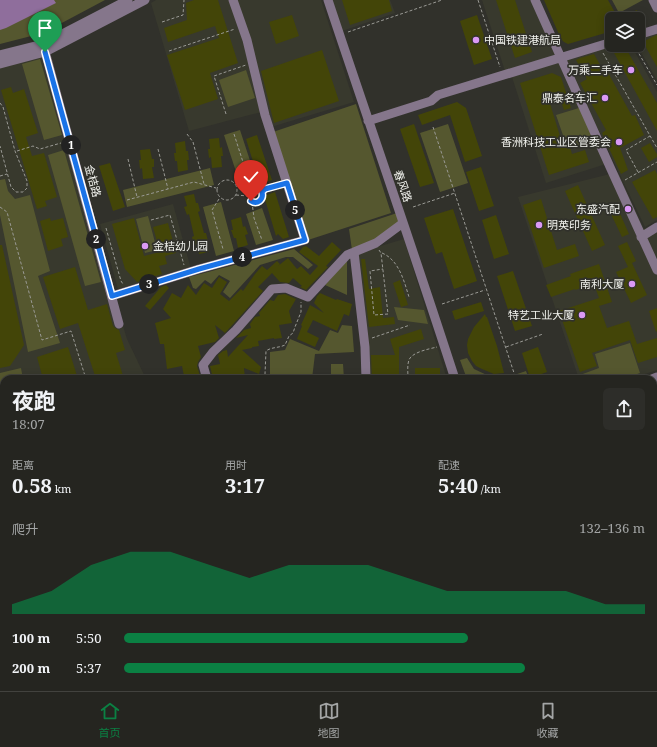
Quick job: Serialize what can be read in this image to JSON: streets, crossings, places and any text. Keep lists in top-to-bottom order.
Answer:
{
  "streets": {
    "street": ["金桔路", "春风路"]
  },
  "places": [
    "中国铁建港航局",
    "万乘二手车",
    "鼎泰名车汇",
    "香洲科技工业区管委会",
    "东盛汽配",
    "明英印务",
    "金桔幼儿园",
    "南利大厦",
    "特艺工业大厦"
  ],
  "page": {
    "pins": [
      "1",
      "5",
      "2",
      "4",
      "3"
    ],
    "heading": ["夜跑", "18:07"],
    "stats": [
      ["距离", "0.58 km"],
      ["用时", "3:17"],
      ["配速", "5:40 /km"]
    ],
    "chart": ["爬升", "132–136 m"],
    "list": [
      {
        "name": "100 m",
        "note": "5:50"
      },
      {
        "name": "200 m",
        "note": "5:37"
      }
    ],
    "tabs": ["首页", "地图", "收藏"]
  }
}
